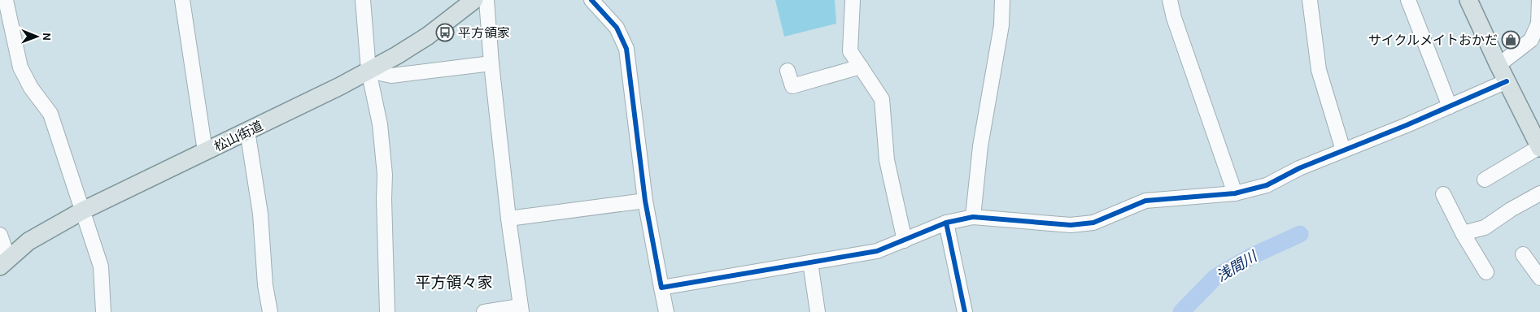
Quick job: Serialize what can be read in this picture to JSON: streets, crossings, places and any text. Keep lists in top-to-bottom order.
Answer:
{
  "streets": {
    "main road": ["松山街道"]
  },
  "districts": ["平方領々家"],
  "water": ["浅間川"],
  "places": {
    "bus stop": ["平方領家"],
    "shop": ["サイクルメイトおかだ"]
  },
  "north": "right"
}
